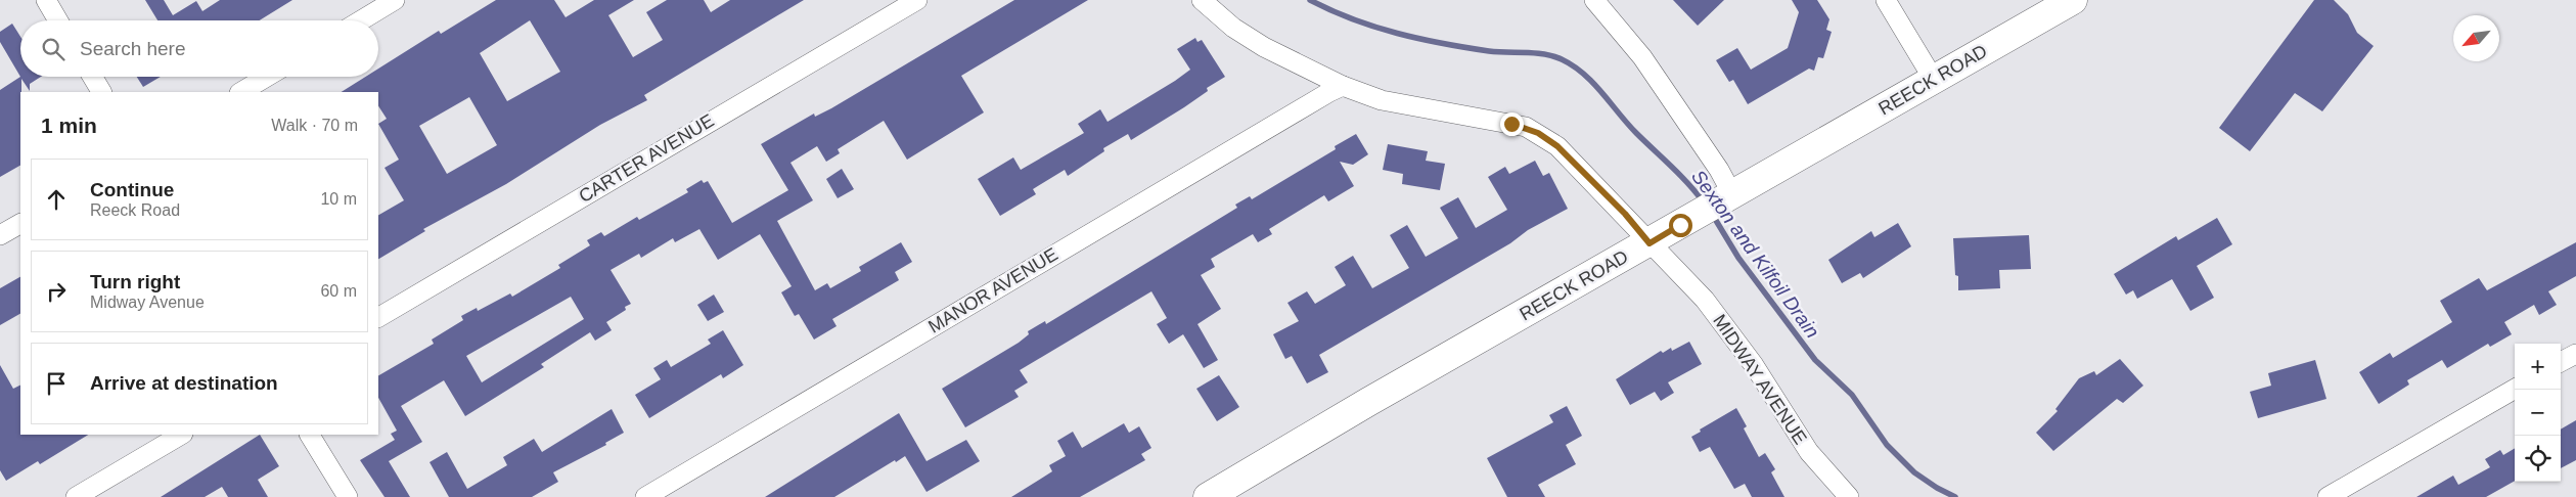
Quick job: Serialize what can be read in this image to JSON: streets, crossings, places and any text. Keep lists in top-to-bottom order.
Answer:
{
  "streets": {
    "street": [
      "REECK ROAD",
      "CARTER AVENUE",
      "MANOR AVENUE",
      "MIDWAY AVENUE"
    ]
  },
  "crossings": [
    ["REECK ROAD", "MIDWAY AVENUE"],
    ["MANOR AVENUE", "MIDWAY AVENUE"]
  ],
  "water": ["Sexton and Kilfoil Drain"],
  "north": "bottom left",
  "page": {
    "search": "Search here",
    "heading": ["1 min", "Walk · 70 m"],
    "list": [
      ["Continue", "Reeck Road", "10 m"],
      ["Turn right", "Midway Avenue", "60 m"],
      "Arrive at destination"
    ],
    "map_buttons": ["+", "−"]
  }
}
